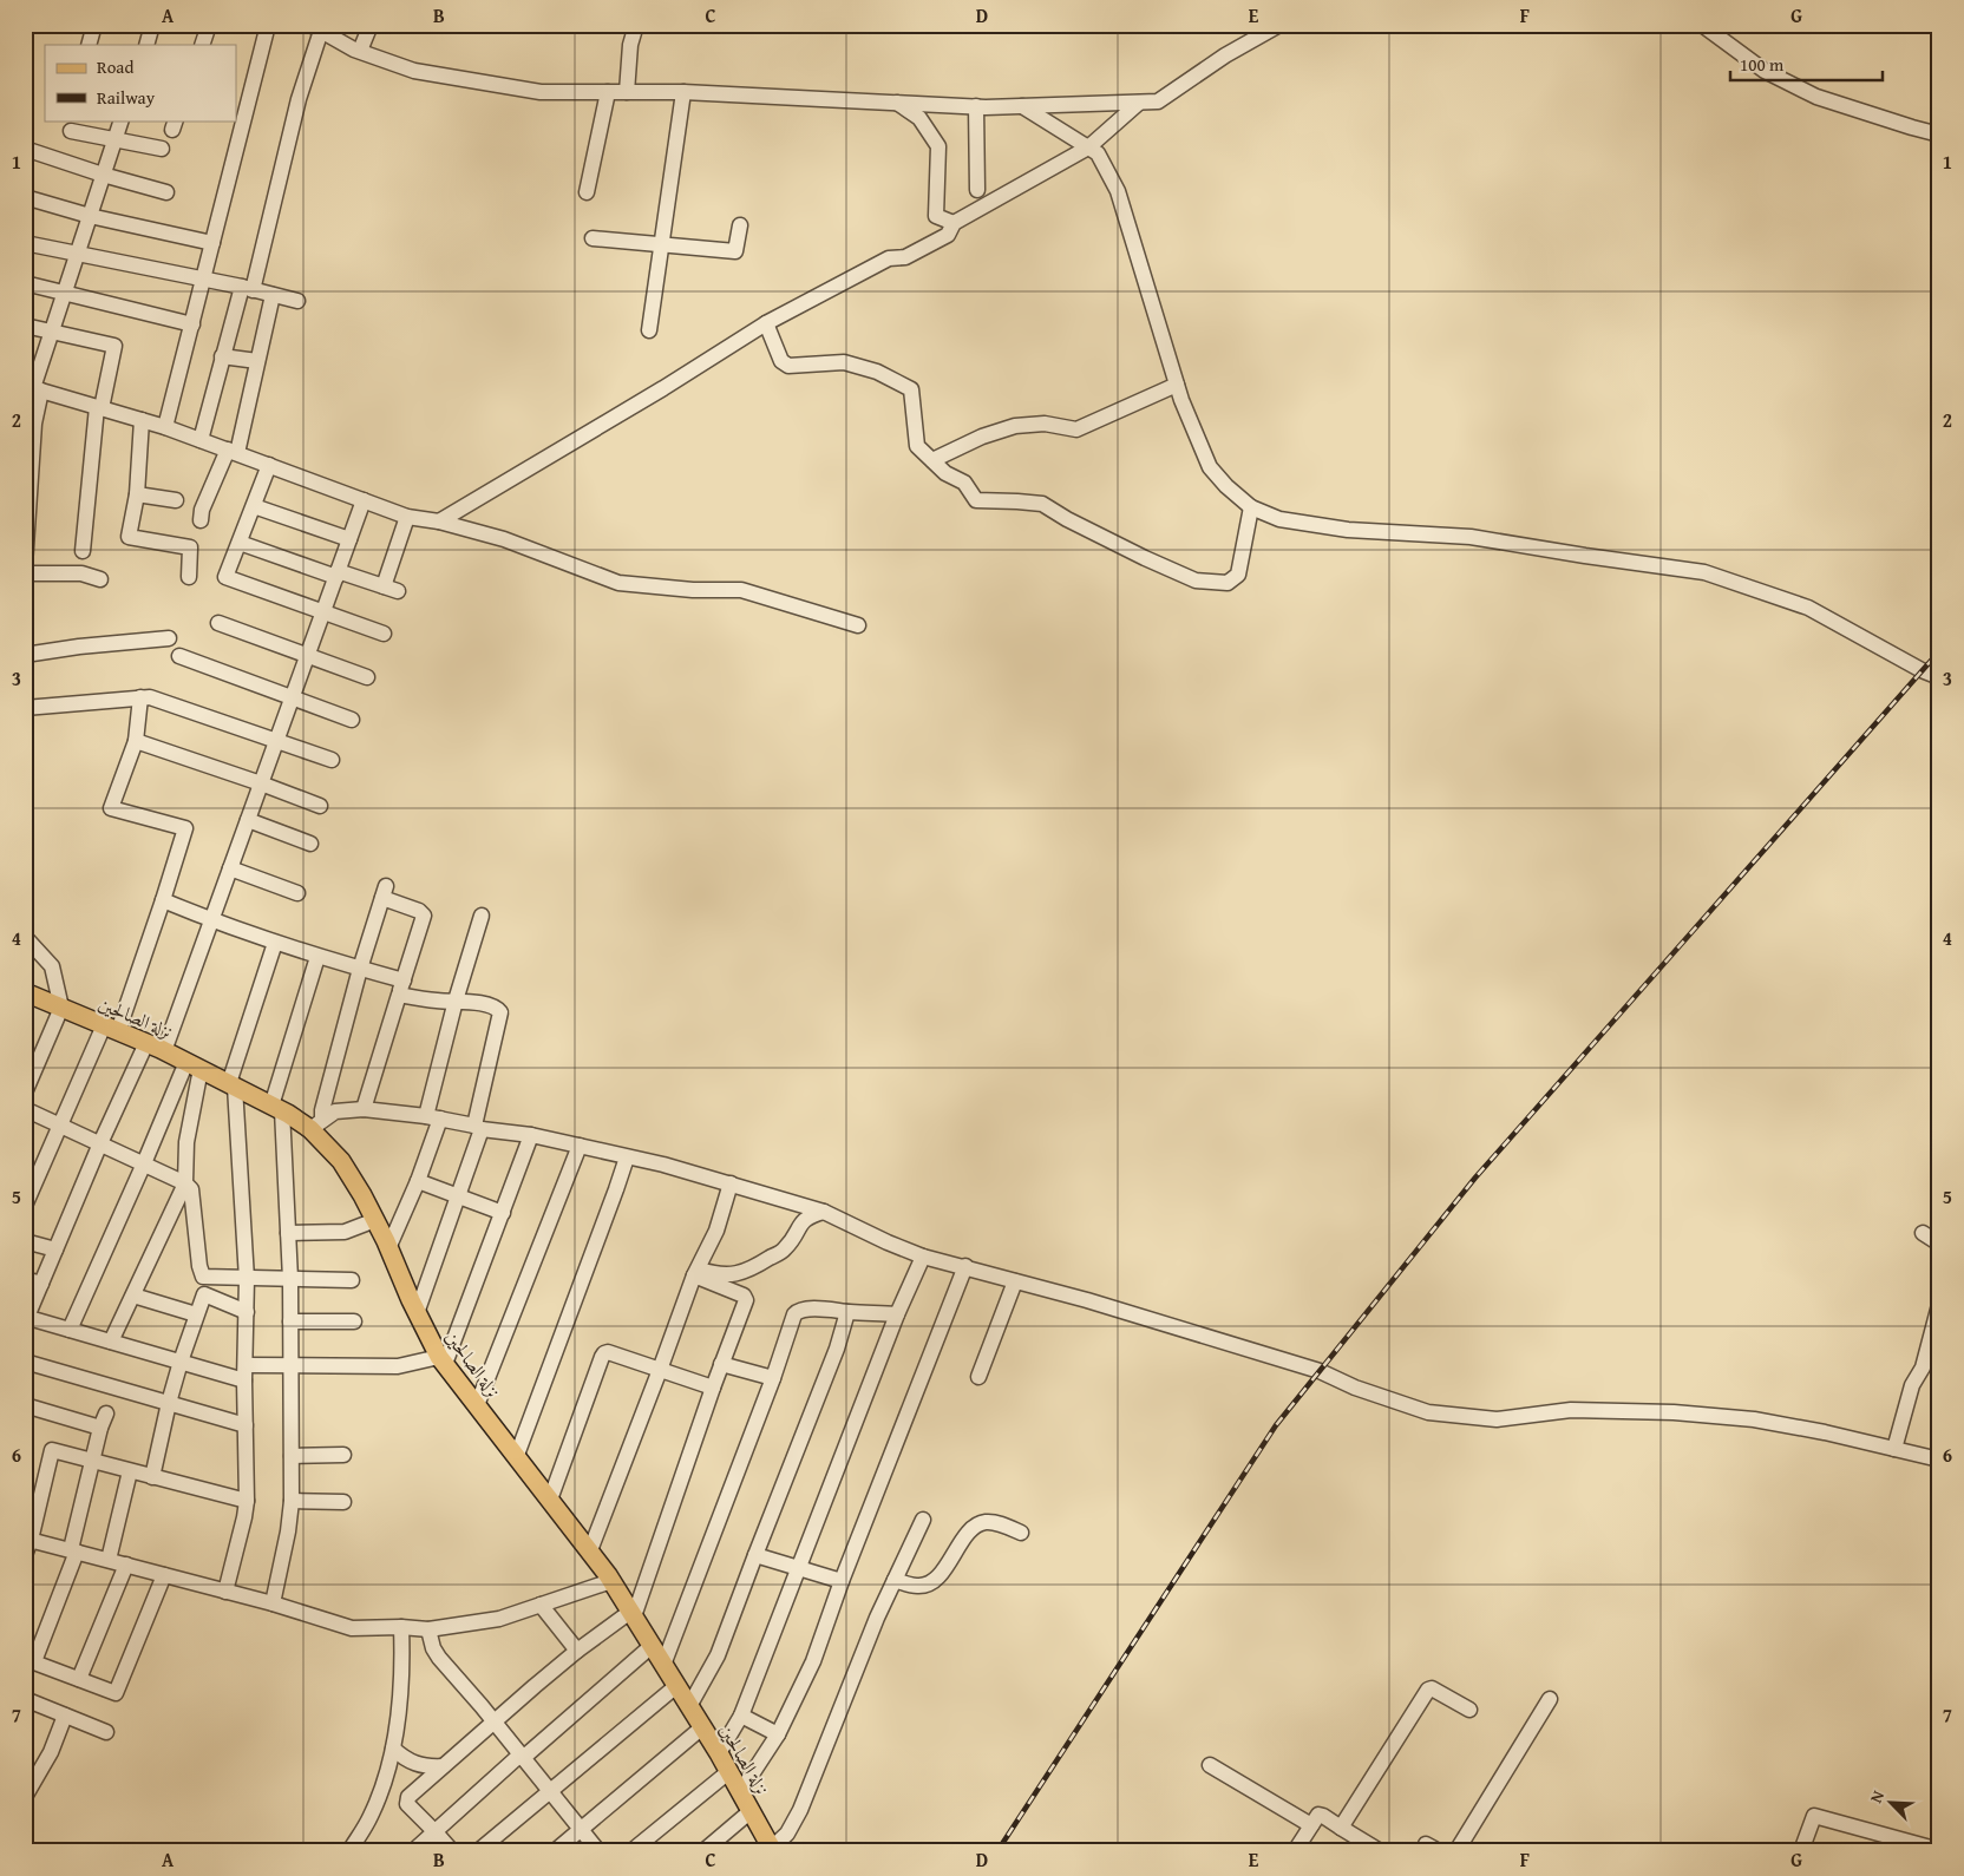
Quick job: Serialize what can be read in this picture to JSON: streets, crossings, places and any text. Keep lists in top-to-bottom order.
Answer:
{
  "streets": {
    "main road": ["نزلة الصالحين"]
  },
  "legend": ["Road", "Railway"],
  "scale_bar": "100 m",
  "north": "top left",
  "grid": {
    "columns": [
      "A",
      "B",
      "C",
      "D",
      "E",
      "F",
      "G"
    ],
    "rows": [
      "1",
      "2",
      "3",
      "4",
      "5",
      "6",
      "7"
    ]
  }
}
